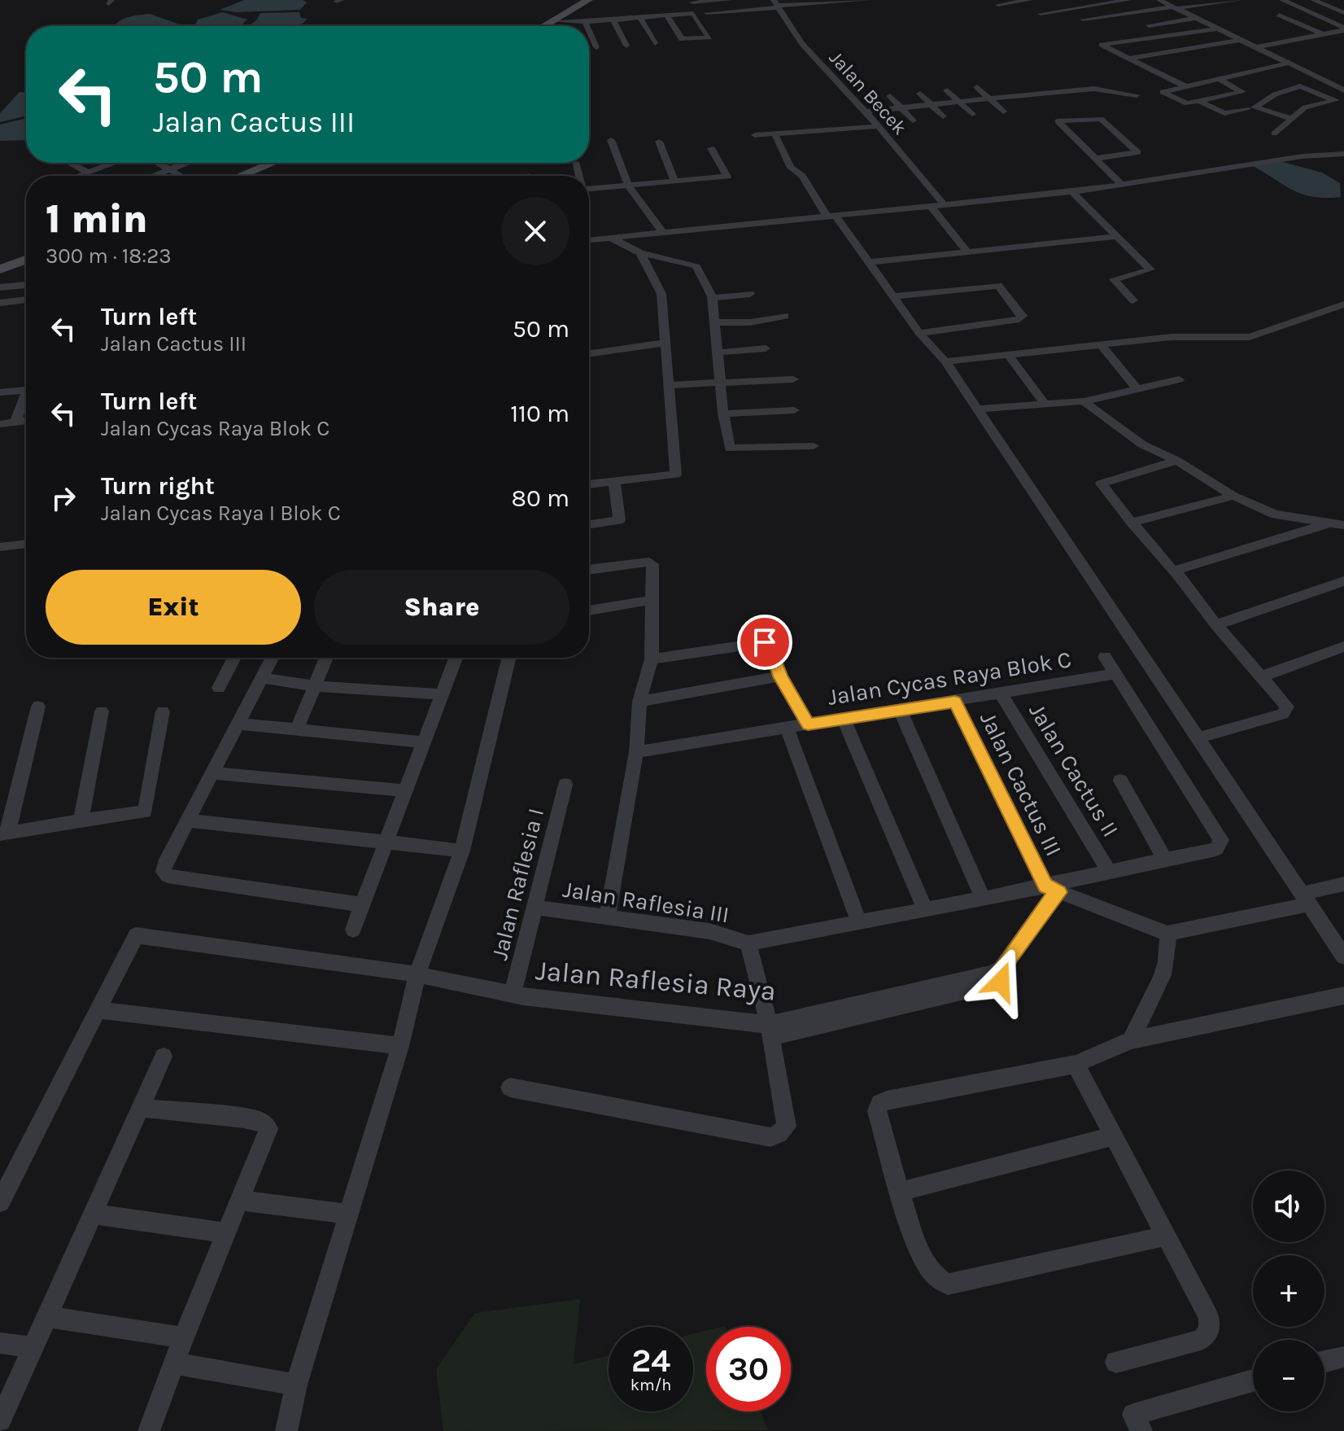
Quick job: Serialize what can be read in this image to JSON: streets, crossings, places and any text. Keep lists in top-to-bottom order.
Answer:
{
  "streets": {
    "street": [
      "Jalan Becek",
      "Jalan Cycas Raya Blok C",
      "Jalan Cactus II",
      "Jalan Cactus III",
      "Jalan Raflesia I",
      "Jalan Raflesia III",
      "Jalan Raflesia Raya"
    ]
  },
  "crossings": [
    ["Jalan Cycas Raya Blok C", "Jalan Cactus II"],
    ["Jalan Cycas Raya Blok C", "Jalan Cactus III"],
    ["Jalan Cactus III", "Jalan Raflesia Raya"],
    ["Jalan Raflesia I", "Jalan Raflesia III"],
    ["Jalan Raflesia I", "Jalan Raflesia Raya"]
  ],
  "page": {
    "turn": ["50 m", "Jalan Cactus III"],
    "heading": ["1 min", "300 m · 18:23"],
    "list": [
      {
        "name": "Turn left",
        "note": "Jalan Cactus III",
        "value": "50 m"
      },
      {
        "name": "Turn left",
        "note": "Jalan Cycas Raya Blok C",
        "value": "110 m"
      },
      {
        "name": "Turn right",
        "note": "Jalan Cycas Raya I Blok C",
        "value": "80 m"
      }
    ],
    "buttons": ["Exit", "Share"],
    "map_buttons": ["+", "−"],
    "speed": "24 km/h",
    "limit": "30"
  }
}
